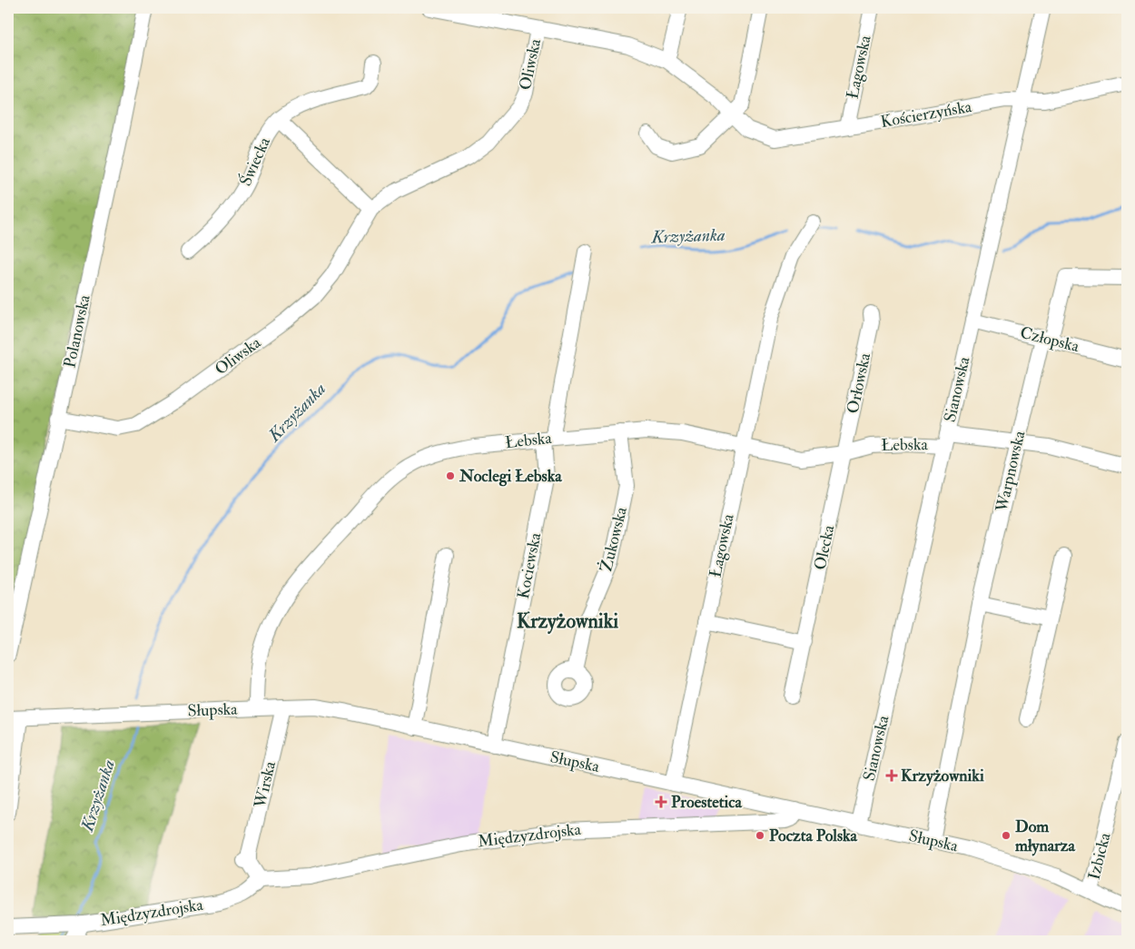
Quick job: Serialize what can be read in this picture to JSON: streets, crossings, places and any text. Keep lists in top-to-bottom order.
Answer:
{
  "streets": {
    "street": [
      "Oliwska",
      "Łagowska",
      "Kościerzyńska",
      "Świecka",
      "Polanowska",
      "Człopska",
      "Orłowska",
      "Sianowska",
      "Łebska",
      "Warpnowska",
      "Żukowska",
      "Olecka",
      "Kociewska",
      "Słupska",
      "Wirska",
      "Międzyzdrojska",
      "Izbicka"
    ]
  },
  "crossings": [
    ["Oliwska", "Kościerzyńska"],
    ["Oliwska", "Polanowska"],
    ["Łagowska", "Kościerzyńska"],
    ["Łagowska", "Łebska"],
    ["Łagowska", "Słupska"],
    ["Kościerzyńska", "Sianowska"],
    ["Człopska", "Sianowska"],
    ["Człopska", "Warpnowska"],
    ["Orłowska", "Łebska"],
    ["Orłowska", "Olecka"],
    ["Sianowska", "Łebska"],
    ["Sianowska", "Słupska"],
    ["Łebska", "Warpnowska"],
    ["Łebska", "Żukowska"],
    ["Łebska", "Olecka"],
    ["Łebska", "Kociewska"],
    ["Łebska", "Słupska"],
    ["Warpnowska", "Słupska"],
    ["Kociewska", "Słupska"],
    ["Słupska", "Wirska"],
    ["Słupska", "Międzyzdrojska"],
    ["Słupska", "Izbicka"],
    ["Wirska", "Międzyzdrojska"]
  ],
  "districts": ["Krzyżowniki"],
  "water": ["Krzyżanka"],
  "places": {
    "other": ["Noclegi Łebska", "Poczta Polska", "Dom młynarza"],
    "health": ["Krzyżowniki", "Proestetica"]
  }
}
